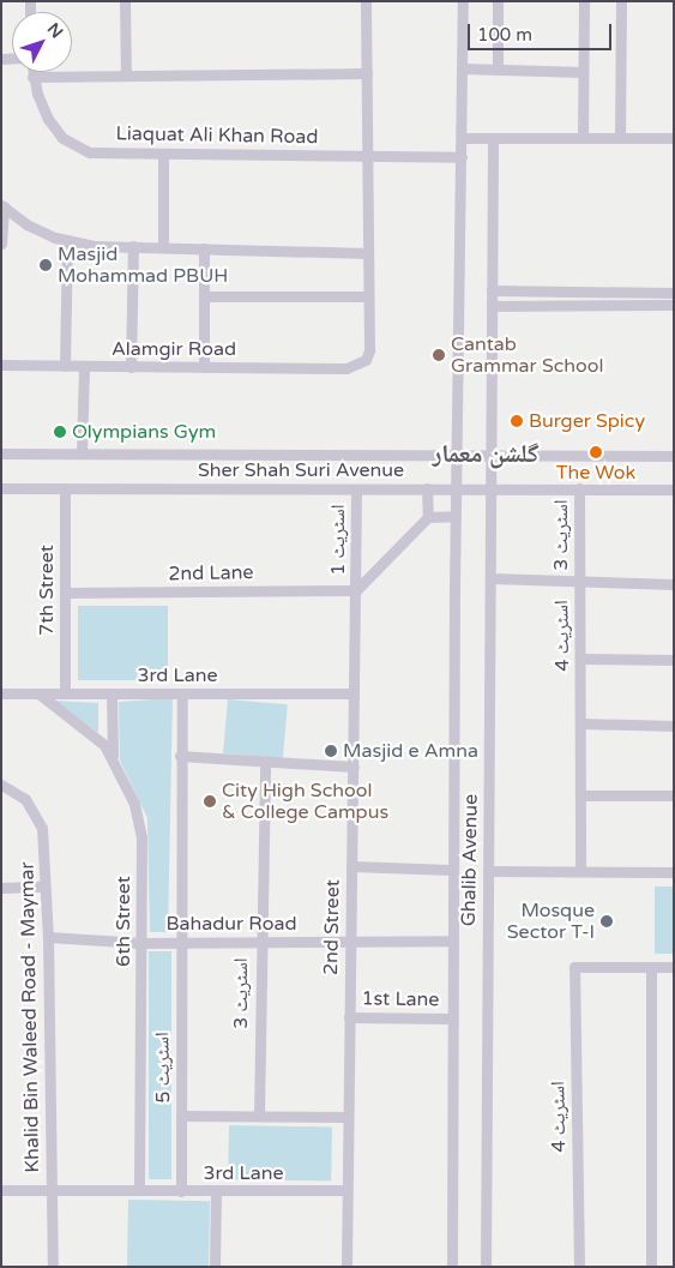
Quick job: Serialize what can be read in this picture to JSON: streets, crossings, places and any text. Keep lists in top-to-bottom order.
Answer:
{
  "streets": {
    "street": [
      "Liaquat Ali Khan Road",
      "Alamgir Road",
      "Sher Shah Suri Avenue",
      "اسٹریٹ 3",
      "اسٹریٹ 1",
      "2nd Lane",
      "7th Street",
      "اسٹریٹ 4",
      "3rd Lane",
      "Ghalib Avenue",
      "6th Street",
      "Bahadur Road",
      "2nd Street",
      "1st Lane",
      "Khalid Bin Waleed Road - Maymar",
      "اسٹریٹ 5"
    ]
  },
  "crossings": [
    ["Liaquat Ali Khan Road", "Ghalib Avenue"],
    ["Sher Shah Suri Avenue", "اسٹریٹ 3"],
    ["Sher Shah Suri Avenue", "اسٹریٹ 1"],
    ["Sher Shah Suri Avenue", "7th Street"],
    ["Sher Shah Suri Avenue", "Ghalib Avenue"],
    ["اسٹریٹ 3", "اسٹریٹ 4"],
    ["اسٹریٹ 3", "Bahadur Road"],
    ["اسٹریٹ 1", "2nd Lane"],
    ["اسٹریٹ 1", "2nd Street"],
    ["2nd Lane", "7th Street"],
    ["2nd Lane", "2nd Street"],
    ["7th Street", "3rd Lane"],
    ["3rd Lane", "6th Street"],
    ["3rd Lane", "2nd Street"],
    ["3rd Lane", "اسٹریٹ 5"],
    ["Ghalib Avenue", "Bahadur Road"],
    ["Ghalib Avenue", "1st Lane"],
    ["6th Street", "Bahadur Road"],
    ["Bahadur Road", "2nd Street"],
    ["Bahadur Road", "Khalid Bin Waleed Road - Maymar"],
    ["Bahadur Road", "اسٹریٹ 5"],
    ["2nd Street", "1st Lane"]
  ],
  "districts": ["گلشن معمار"],
  "places": [
    "Masjid Mohammad PBUH",
    "Cantab Grammar School",
    "Burger Spicy",
    "Olympians Gym",
    "The Wok",
    "Masjid e Amna",
    "City High School & College Campus",
    "Mosque Sector T-I"
  ],
  "scale_bar": "100 m",
  "north": "top right"
}
